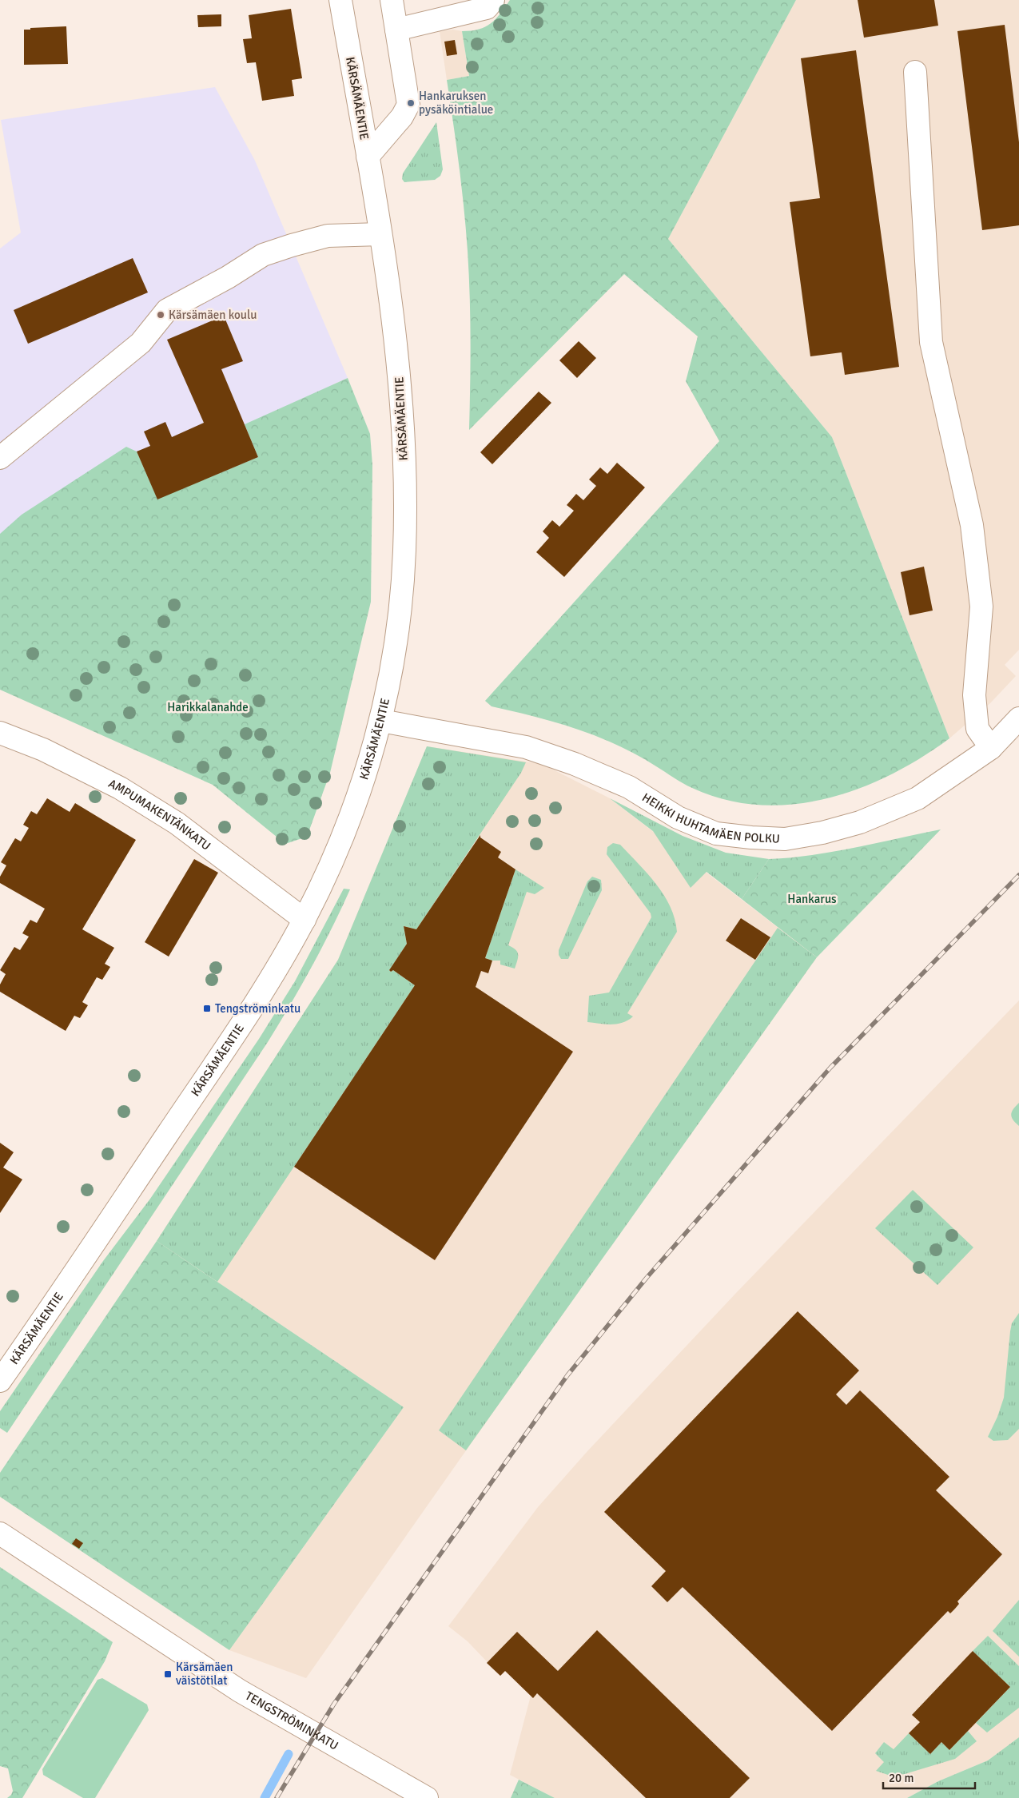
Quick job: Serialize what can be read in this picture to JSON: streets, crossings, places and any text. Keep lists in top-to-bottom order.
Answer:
{
  "streets": {
    "street": [
      "KÄRSÄMÄENTIE",
      "AMPUMAKENTÄNKATU",
      "HEIKKI HUHTAMÄEN POLKU",
      "TENGSTRÖMINKATU"
    ]
  },
  "crossings": [
    ["KÄRSÄMÄENTIE", "AMPUMAKENTÄNKATU"],
    ["KÄRSÄMÄENTIE", "HEIKKI HUHTAMÄEN POLKU"]
  ],
  "parks": ["Harikkalanahde", "Hankarus"],
  "places": {
    "other": ["Hankaruksen pysäköintialue", "Kärsämäen koulu"],
    "transit": ["Tengströminkatu", "Kärsämäen väistötilat"]
  },
  "scale_bar": "20 m"
}
